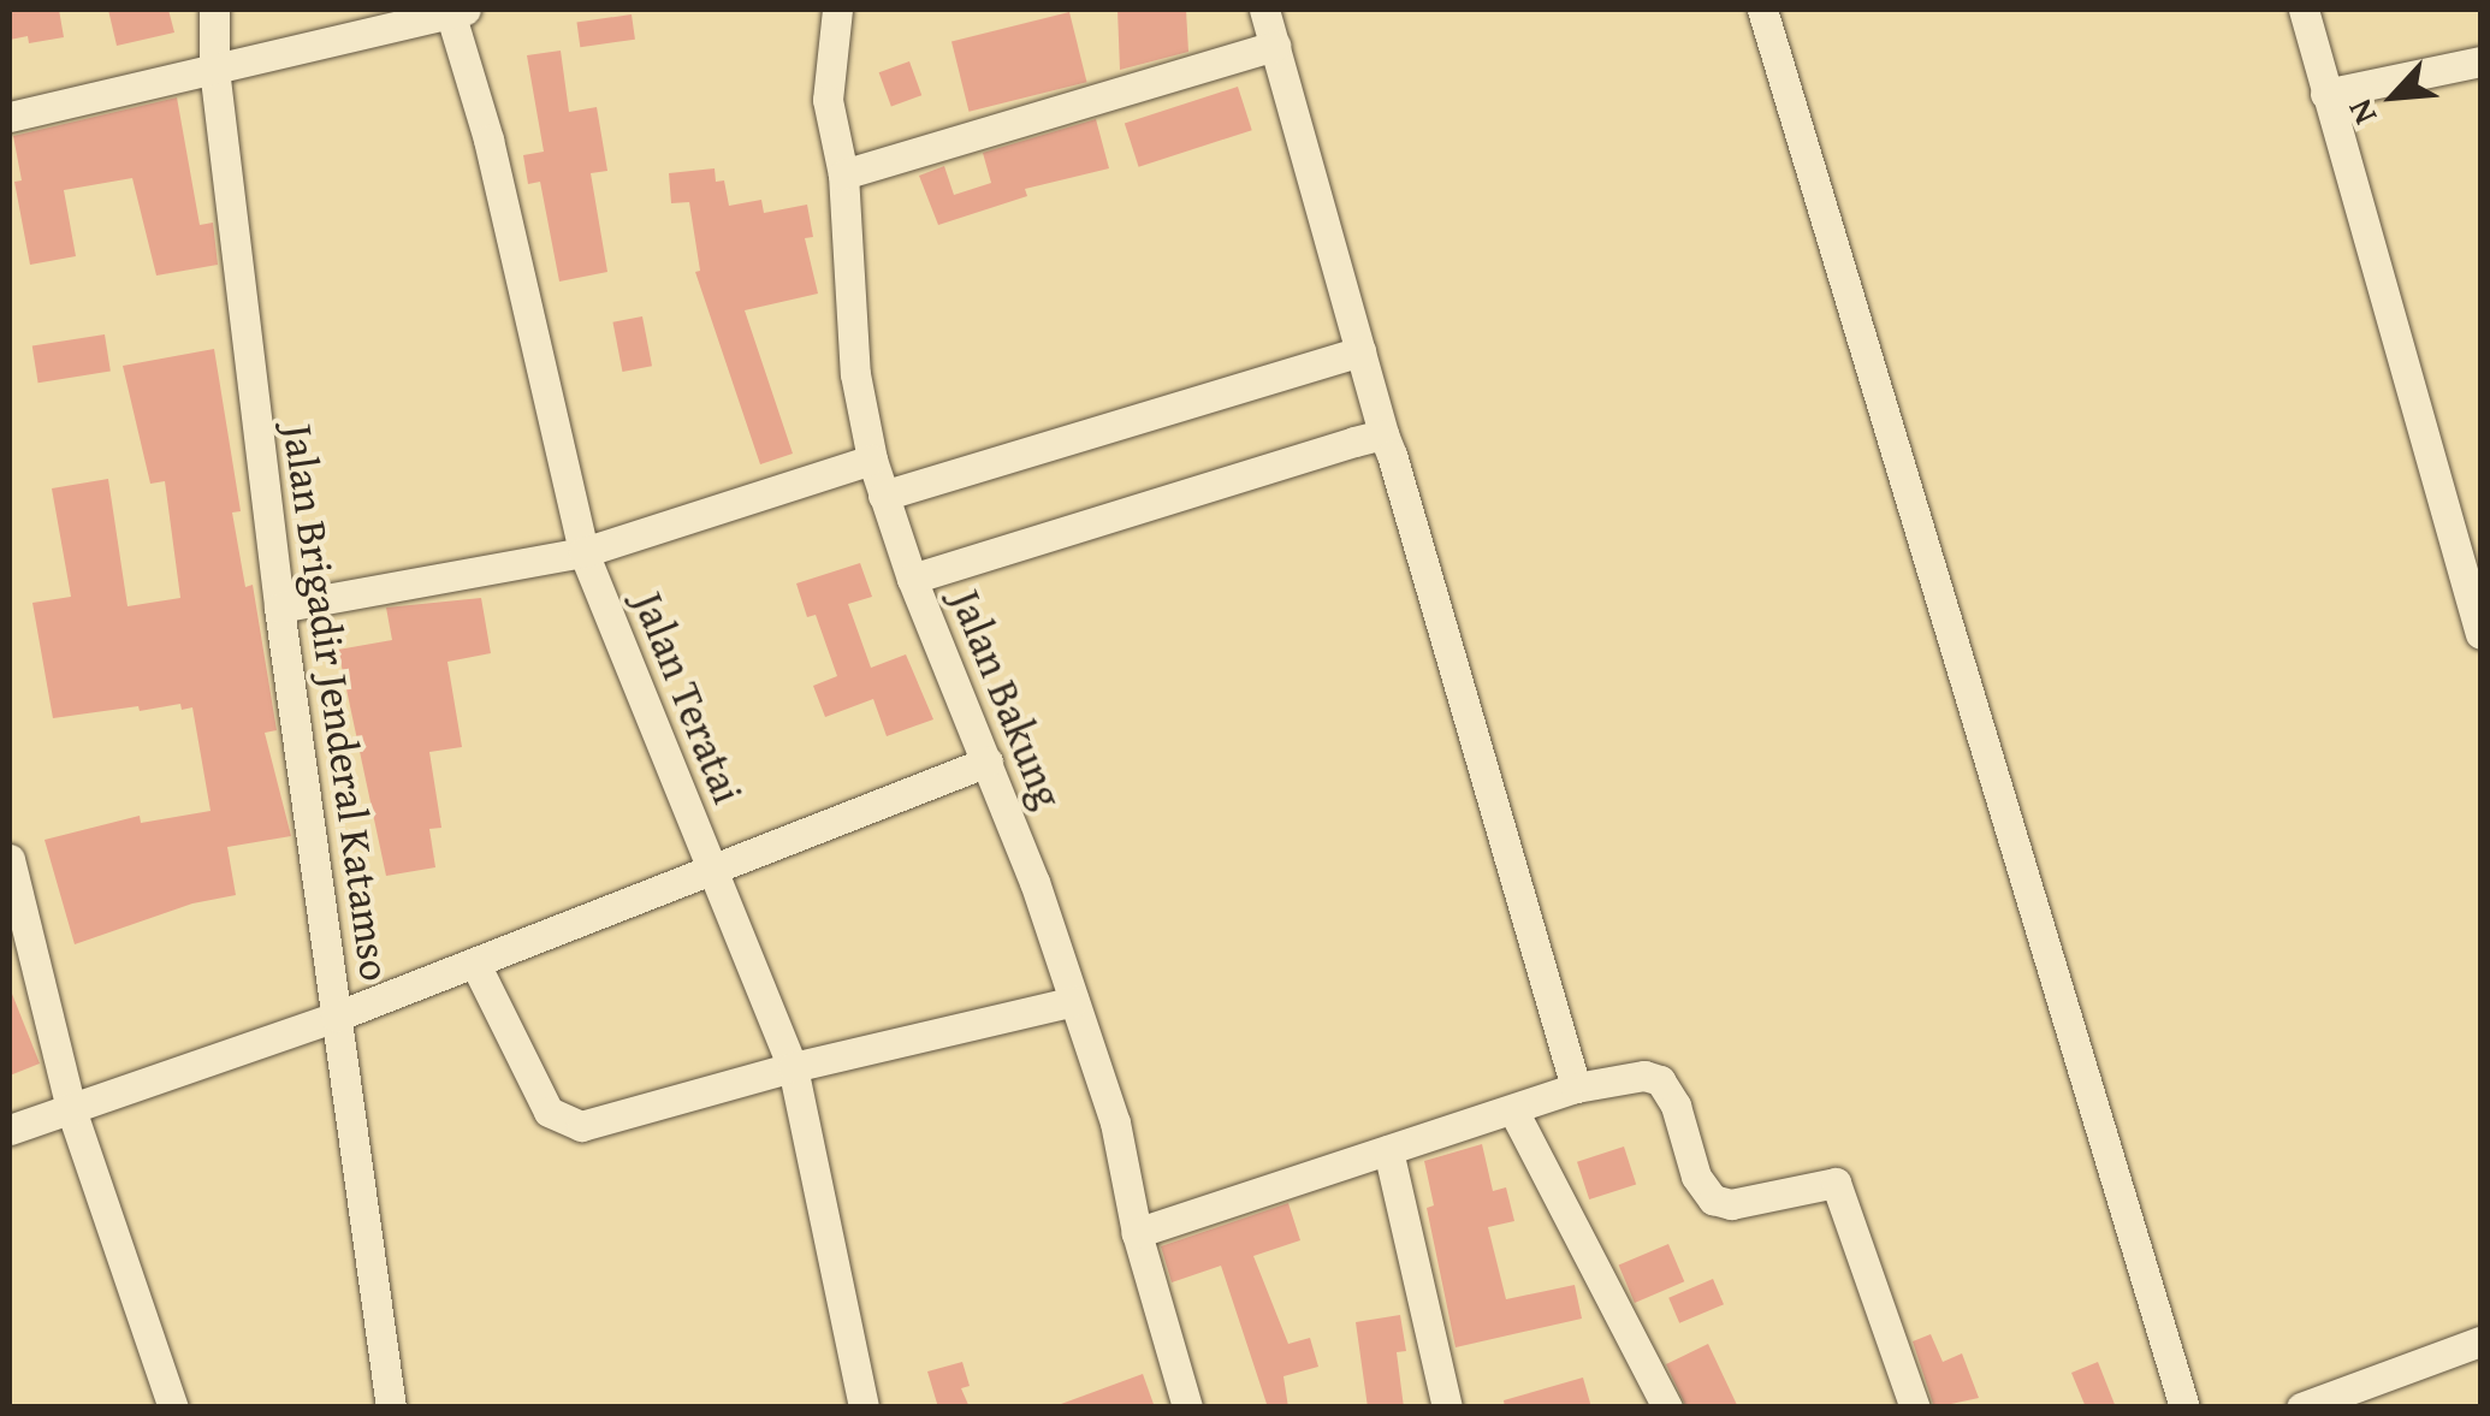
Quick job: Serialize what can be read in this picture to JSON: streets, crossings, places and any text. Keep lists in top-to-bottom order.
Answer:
{
  "streets": {
    "street": ["Jalan Teratai", "Jalan Bakung", "Jalan Brigadir Jenderal Katamso"]
  },
  "north": "bottom left"
}
